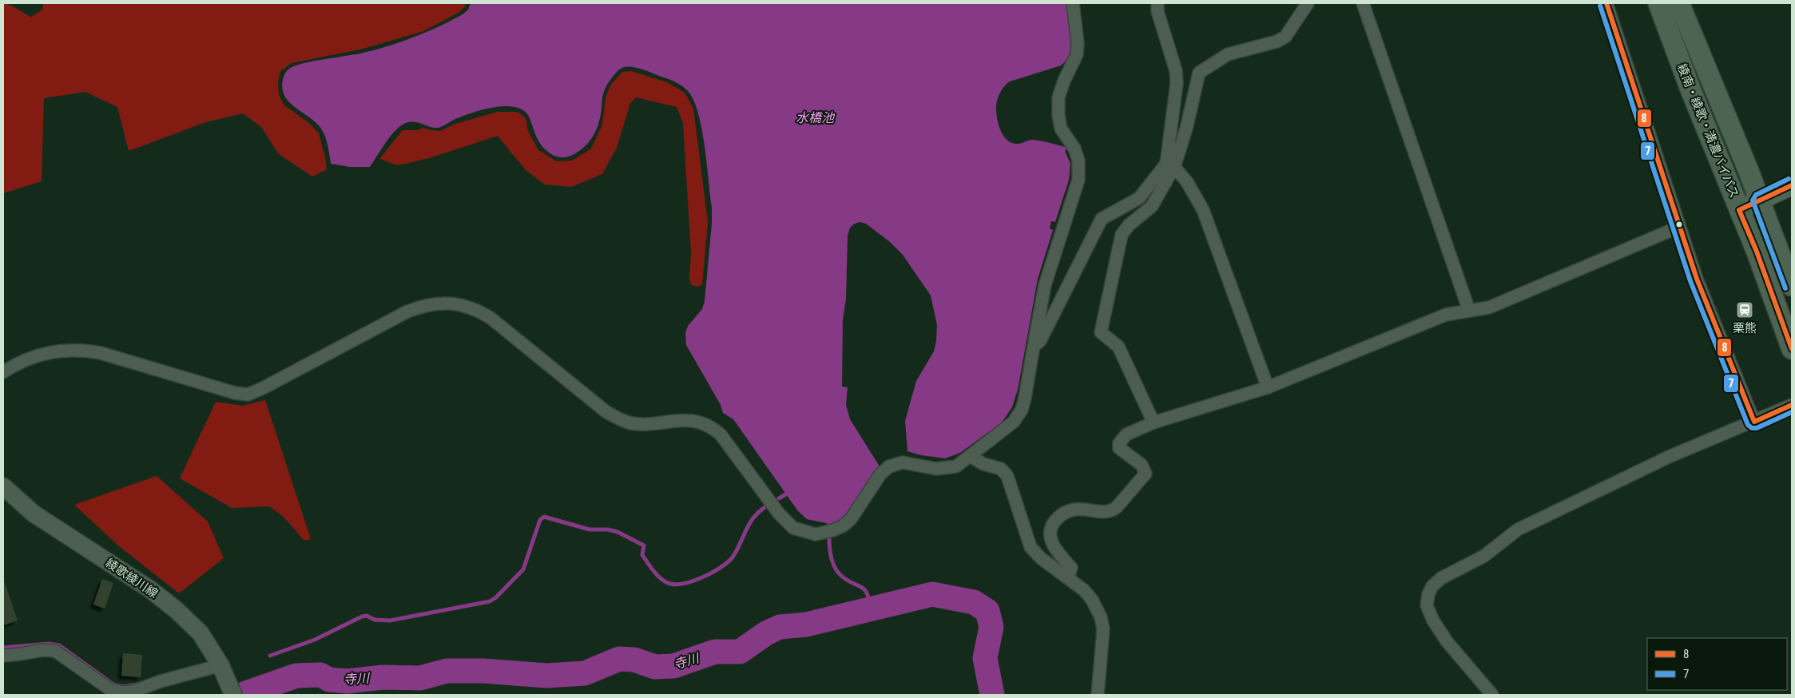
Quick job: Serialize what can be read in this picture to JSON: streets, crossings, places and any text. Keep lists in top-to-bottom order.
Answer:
{
  "streets": {
    "highway": ["綾南・綾歌・満濃バイパス"],
    "main road": ["綾歌綾川線"]
  },
  "water": ["水橋池", "寺川"],
  "places": {
    "station": ["栗熊"]
  },
  "lines": ["transit line 8", "transit line 7"],
  "legend": ["8", "7"]
}
